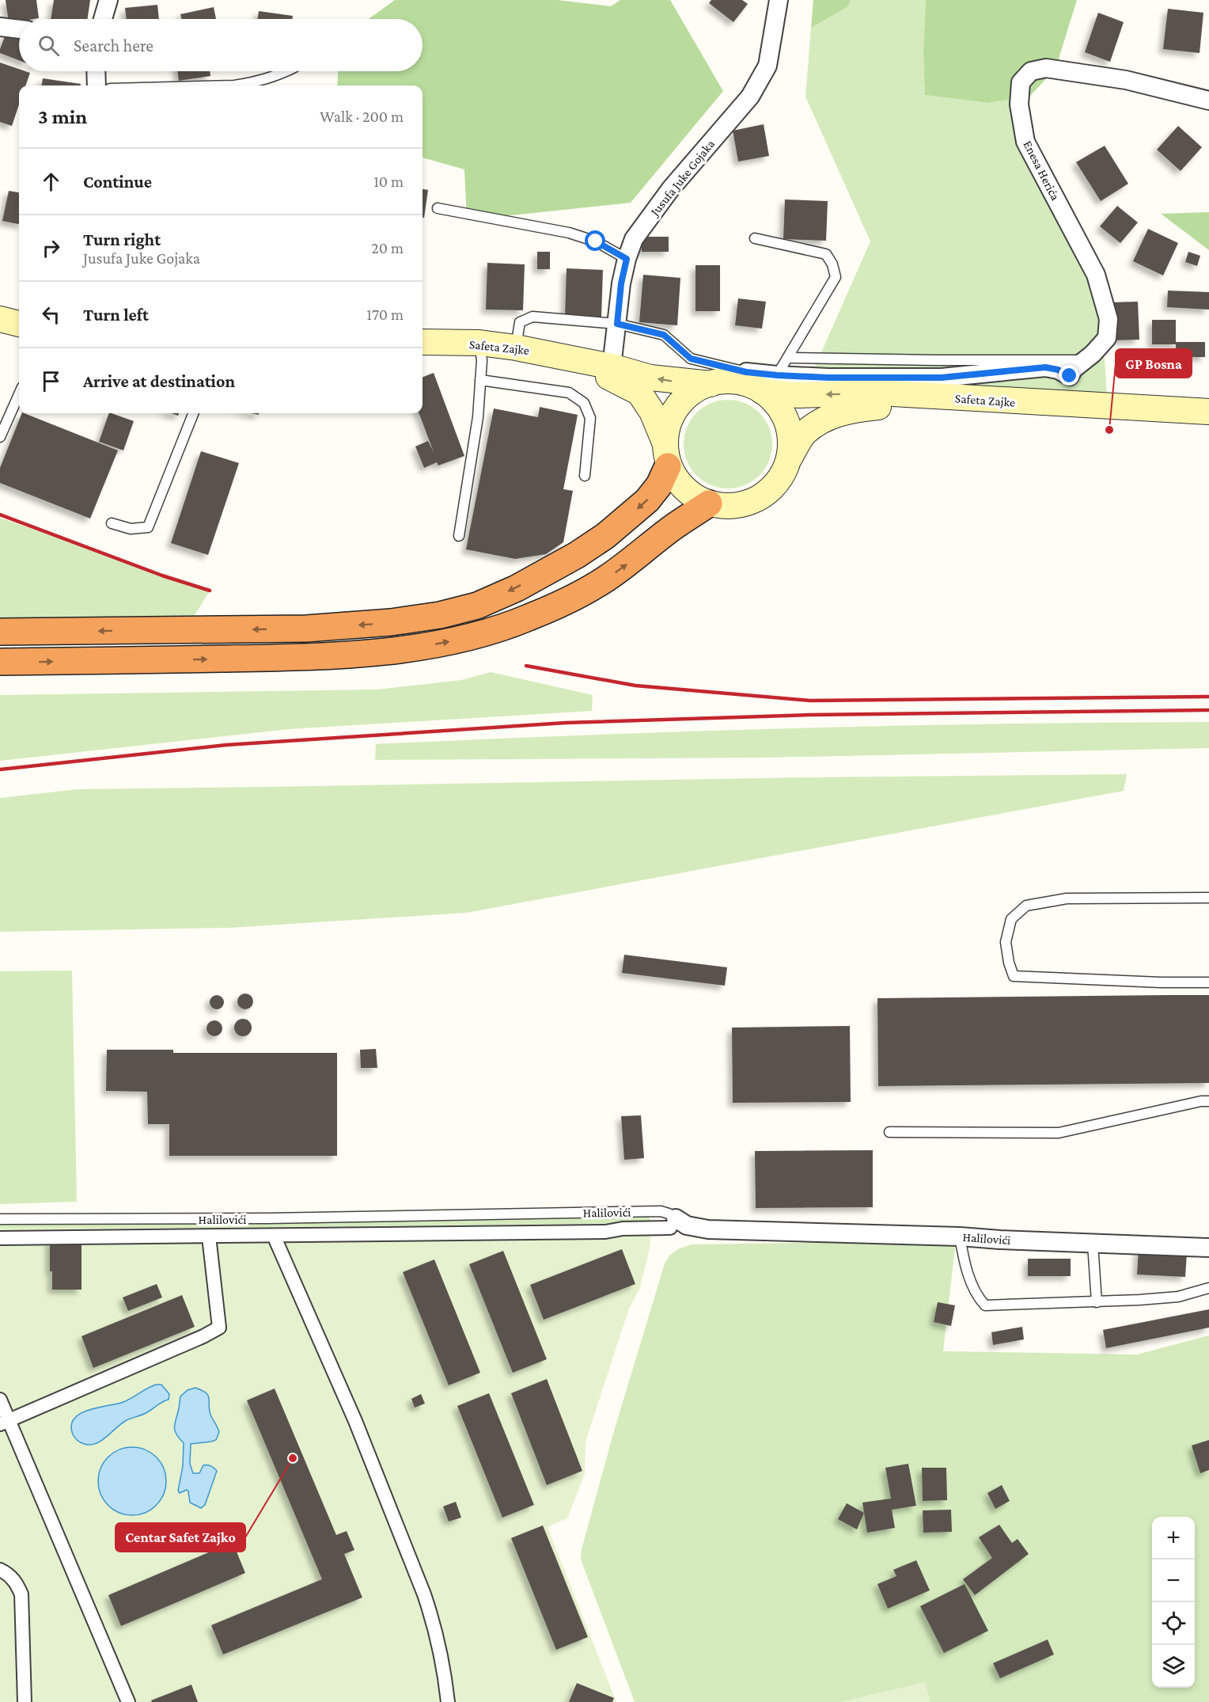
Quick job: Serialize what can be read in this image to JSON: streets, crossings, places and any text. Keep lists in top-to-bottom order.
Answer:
{
  "streets": {
    "main road": ["Safeta Zajke"],
    "street": ["Enesa Herića", "Jusufa Juke Gojaka", "Halilovići"]
  },
  "crossings": [
    ["Jusufa Juke Gojaka", "Safeta Zajke"]
  ],
  "places": ["GP Bosna", "Centar Safet Zajko"],
  "page": {
    "search": "Search here",
    "heading": ["3 min", "Walk · 200 m"],
    "list": [
      ["Continue", "10 m"],
      ["Turn right", "Jusufa Juke Gojaka", "20 m"],
      ["Turn left", "170 m"],
      "Arrive at destination"
    ],
    "map_buttons": ["+", "−"]
  }
}
